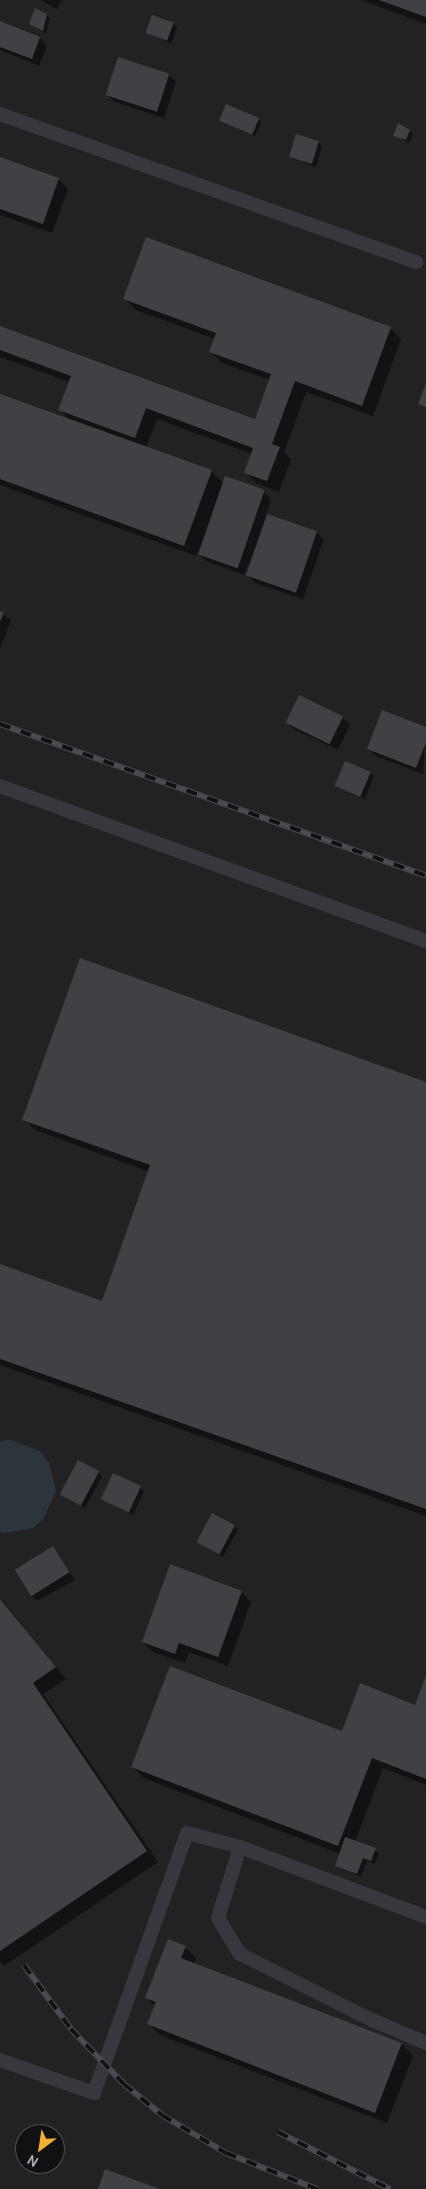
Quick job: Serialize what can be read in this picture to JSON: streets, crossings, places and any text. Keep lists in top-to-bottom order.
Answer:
{
  "north": "bottom left"
}
